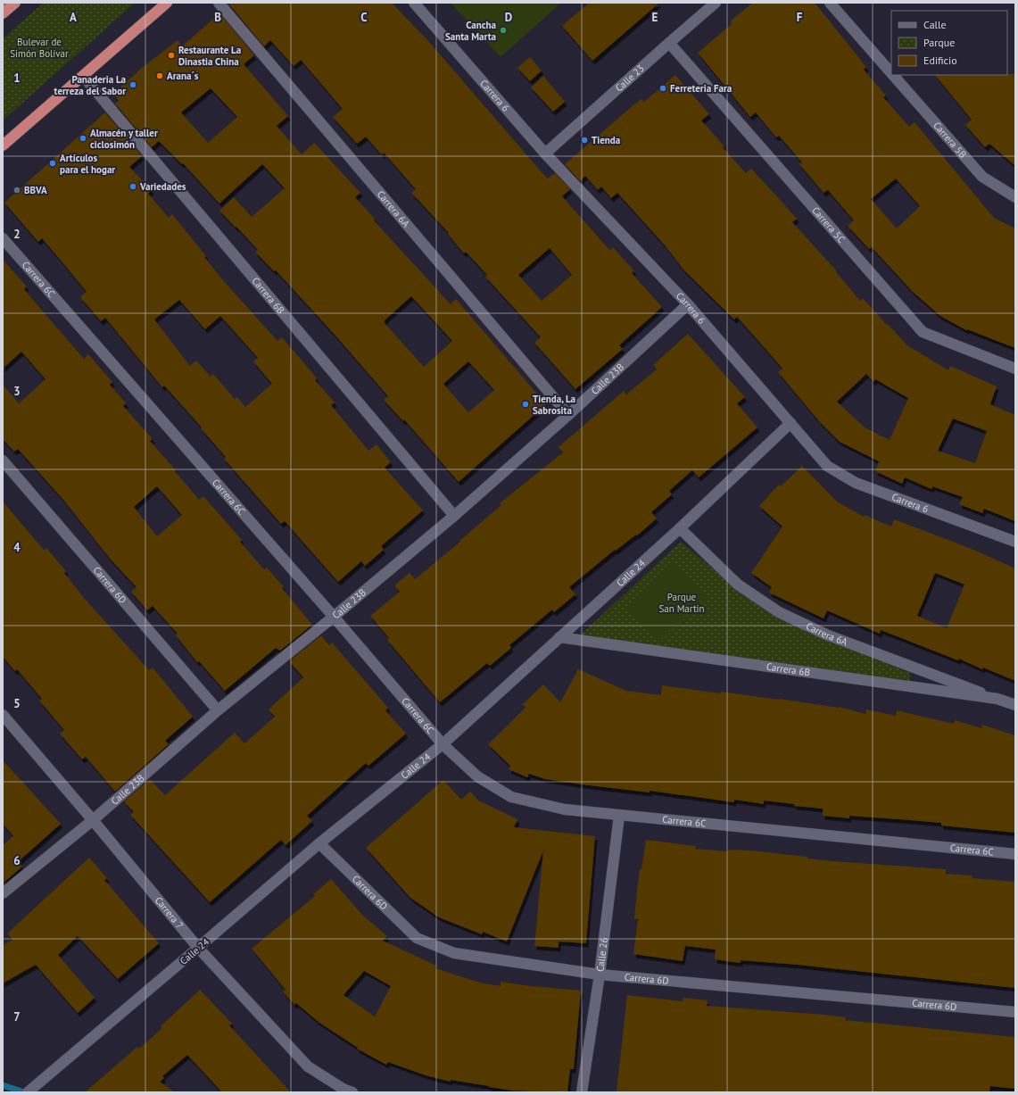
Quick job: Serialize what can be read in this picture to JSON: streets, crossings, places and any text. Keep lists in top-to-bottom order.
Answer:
{
  "streets": {
    "street": [
      "Calle 23",
      "Carrera 6",
      "Carrera 5B",
      "Carrera 6A",
      "Carrera 5C",
      "Carrera 6C",
      "Carrera 6B",
      "Calle 23B",
      "Calle 24",
      "Carrera 6D",
      "Carrera 7",
      "Calle 26"
    ]
  },
  "crossings": [
    ["Calle 23", "Carrera 6"],
    ["Calle 23", "Carrera 5C"],
    ["Carrera 6", "Calle 23B"],
    ["Carrera 6", "Calle 24"],
    ["Carrera 6A", "Carrera 6B"],
    ["Carrera 6A", "Calle 23B"],
    ["Carrera 6A", "Calle 24"],
    ["Carrera 6C", "Calle 23B"],
    ["Carrera 6C", "Calle 24"],
    ["Carrera 6C", "Calle 26"],
    ["Carrera 6B", "Calle 23B"],
    ["Carrera 6B", "Calle 24"],
    ["Calle 23B", "Carrera 6D"],
    ["Calle 23B", "Carrera 7"],
    ["Calle 24", "Carrera 6D"],
    ["Calle 24", "Carrera 7"],
    ["Carrera 6D", "Calle 26"]
  ],
  "parks": ["Bulevar de Simón Bolívar", "Parque San Martin"],
  "places": [
    "Cancha Santa Marta",
    "Restaurante La Dinastia China",
    "Arana´s",
    "Panaderia La terreza del Sabor",
    "Ferreteria Fara",
    "Almacén y taller ciclosimón",
    "Tienda",
    "Artículos para el hogar",
    "Variedades",
    "BBVA",
    "Tienda, La Sabrosita"
  ],
  "legend": ["Calle", "Parque", "Edificio"],
  "grid": {
    "columns": [
      "A",
      "B",
      "C",
      "D",
      "E",
      "F"
    ],
    "rows": [
      "1",
      "2",
      "3",
      "4",
      "5",
      "6",
      "7"
    ]
  }
}
